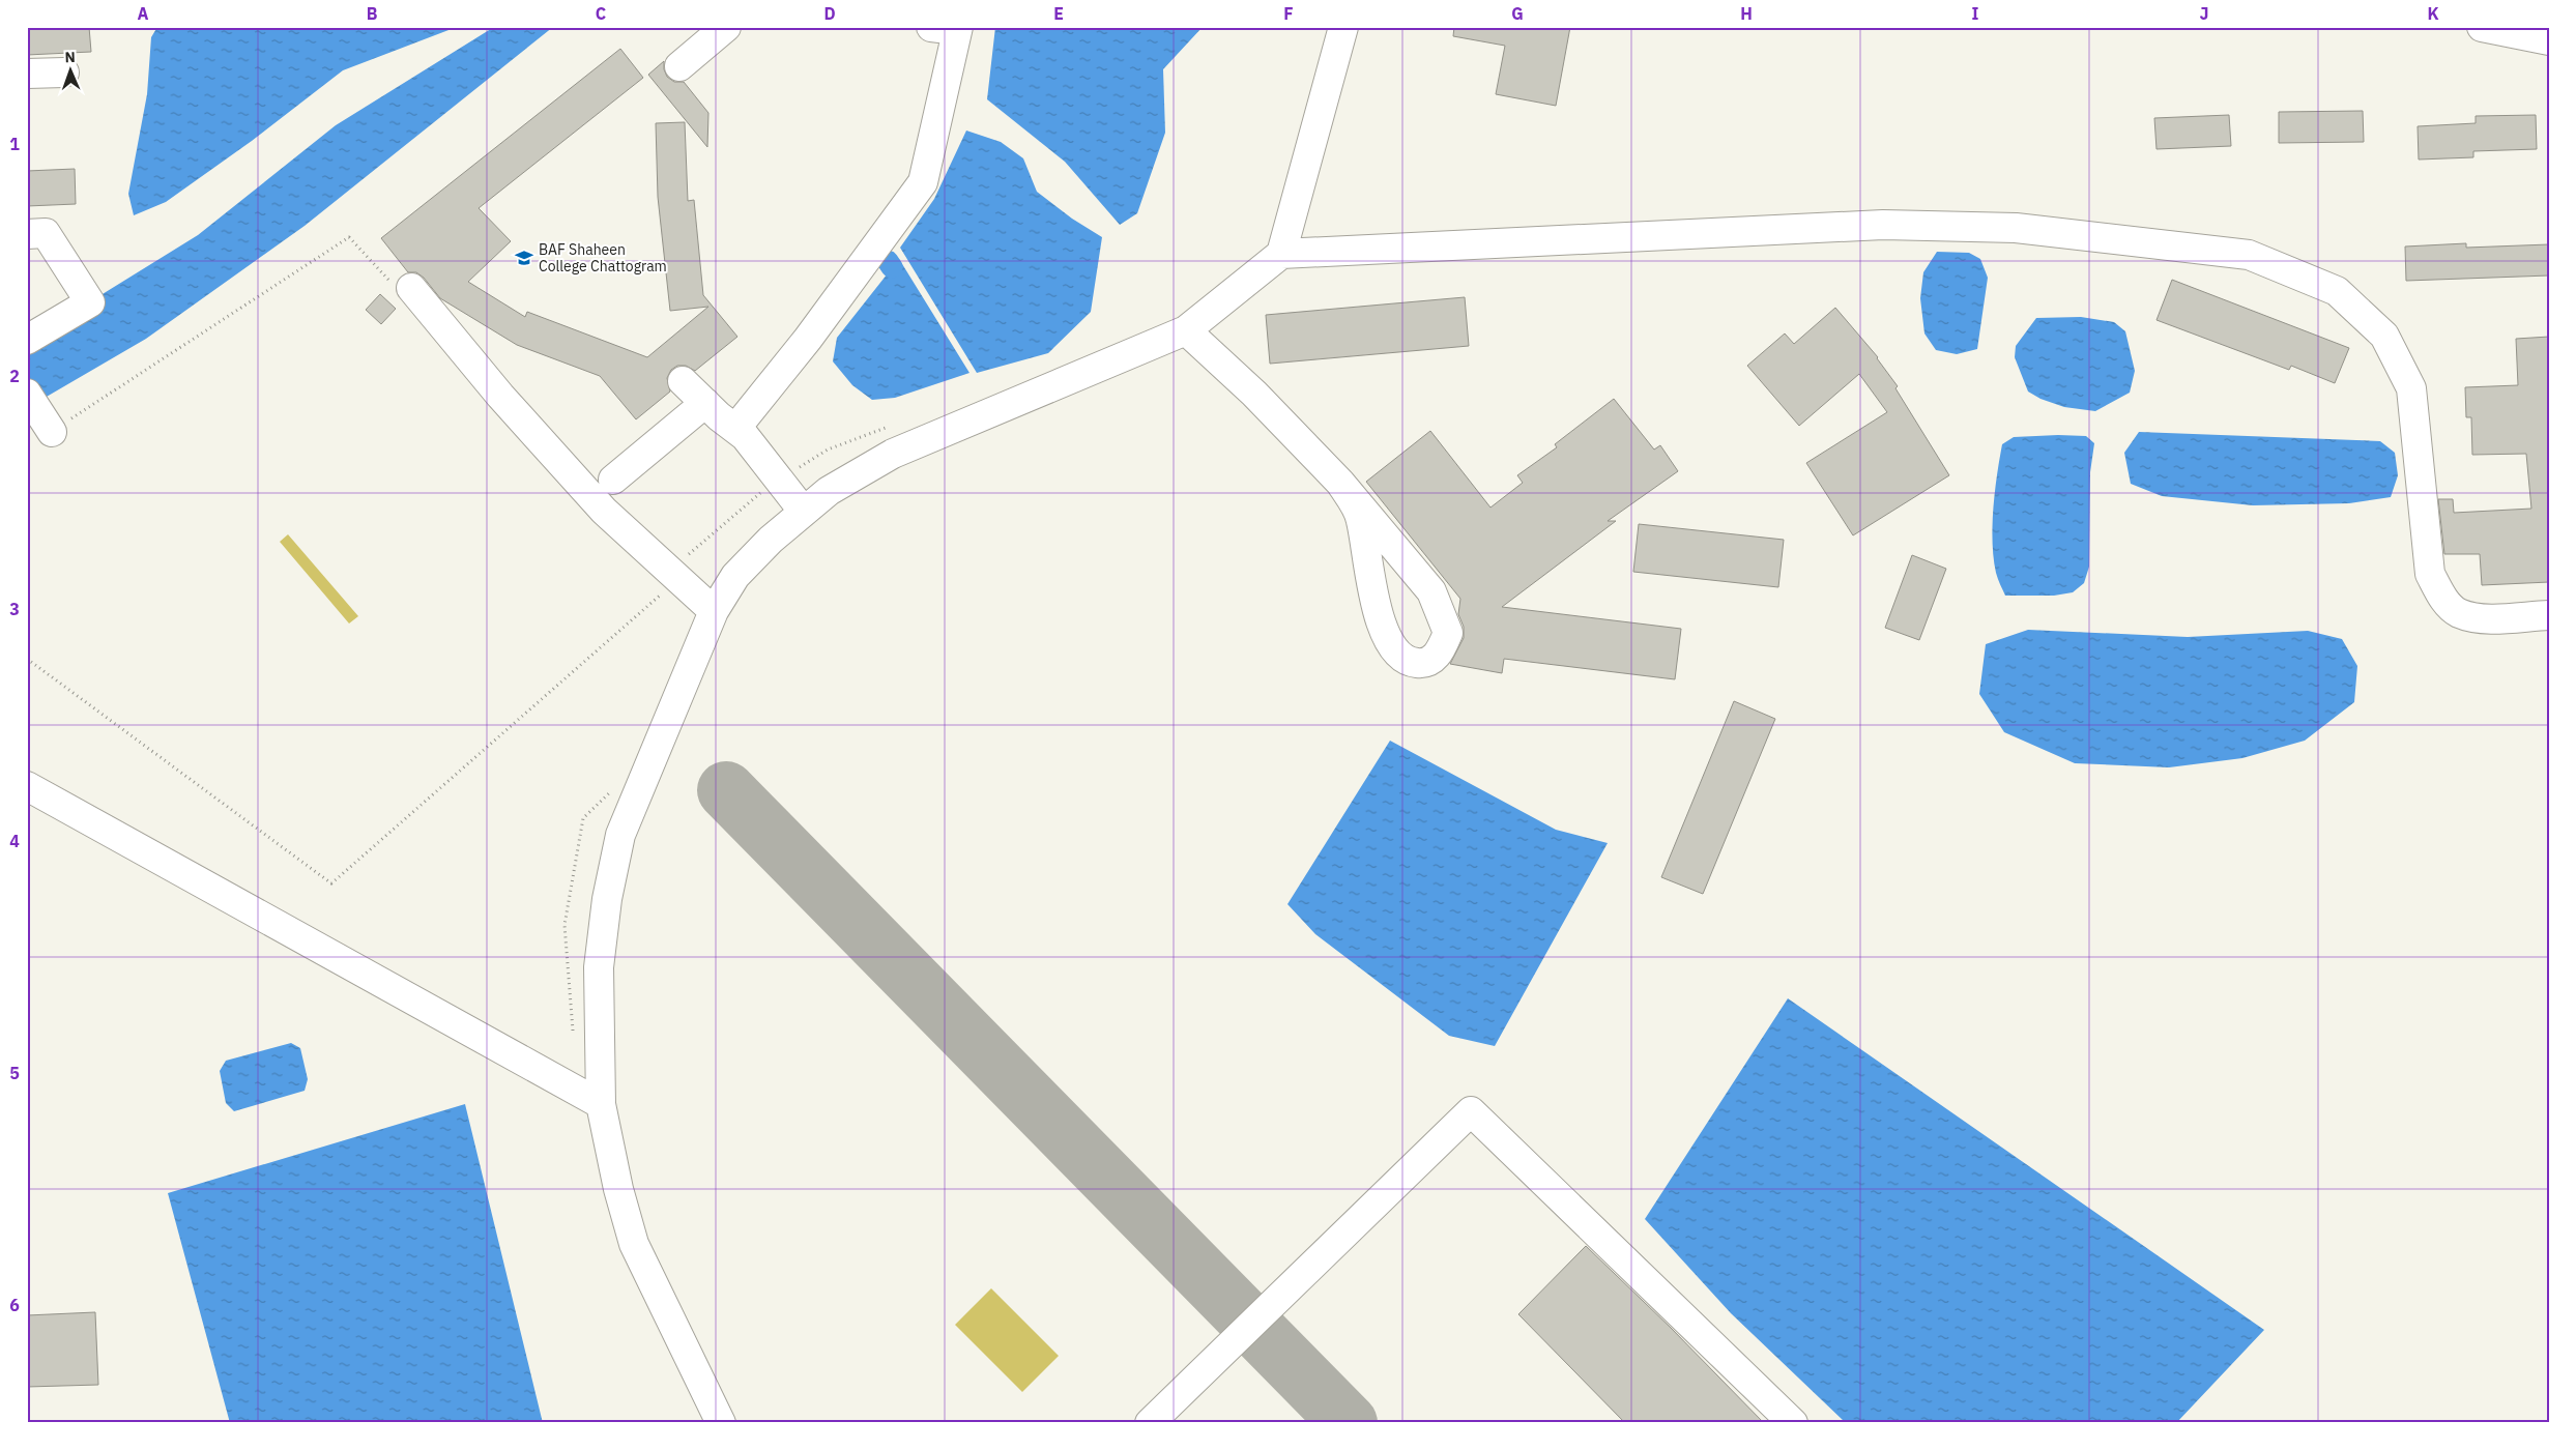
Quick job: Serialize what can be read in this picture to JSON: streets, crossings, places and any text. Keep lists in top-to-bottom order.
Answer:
{
  "places": {
    "school or university": ["BAF Shaheen College Chattogram"]
  },
  "north": "top",
  "grid": {
    "columns": [
      "A",
      "B",
      "C",
      "D",
      "E",
      "F",
      "G",
      "H",
      "I",
      "J",
      "K"
    ],
    "rows": [
      "1",
      "2",
      "3",
      "4",
      "5",
      "6"
    ]
  }
}
